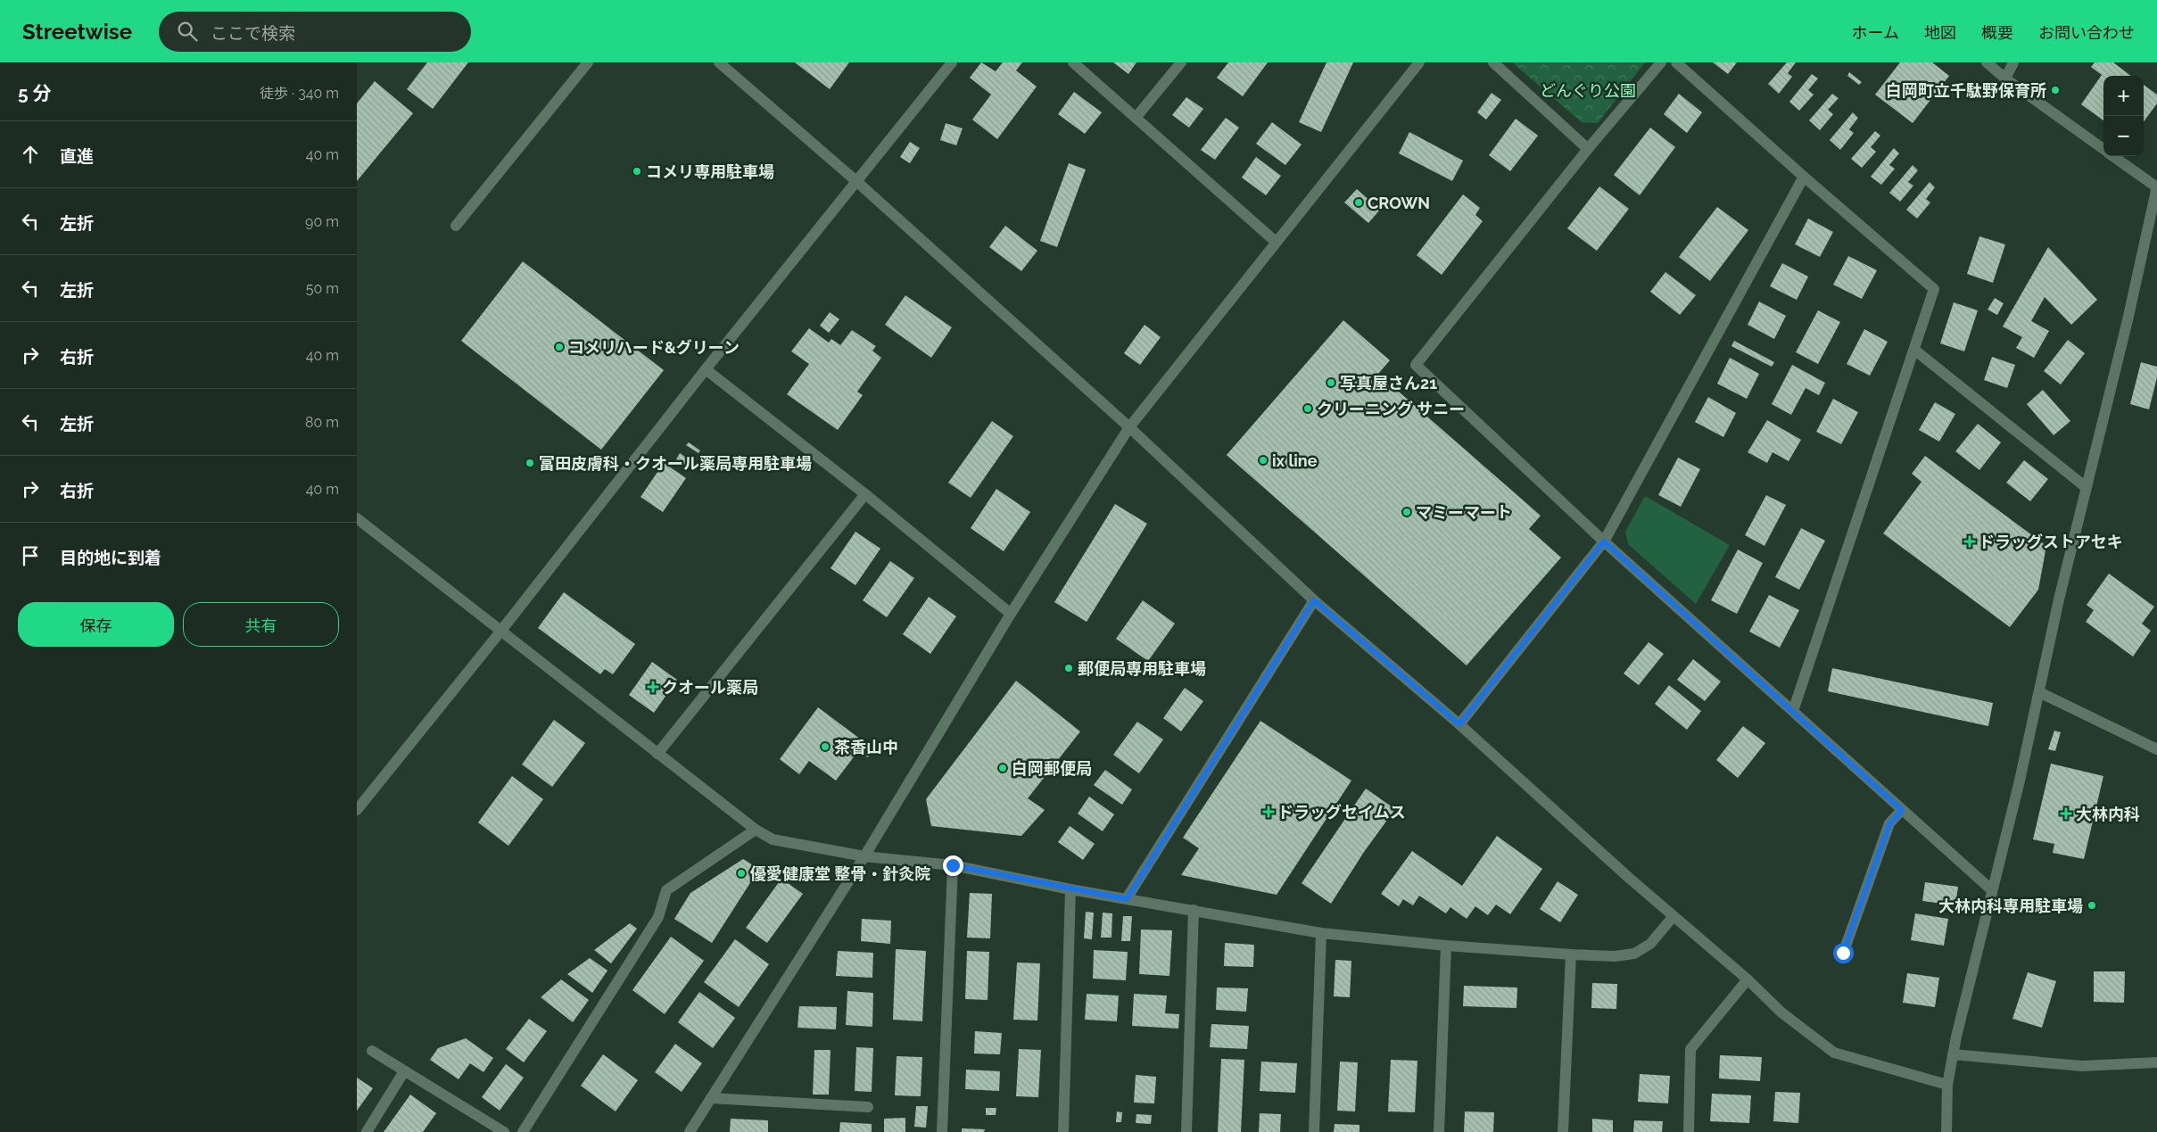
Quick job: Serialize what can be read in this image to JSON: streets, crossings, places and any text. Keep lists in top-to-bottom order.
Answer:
{
  "parks": ["どんぐり公園"],
  "places": {
    "other": [
      "白岡町立千駄野保育所",
      "コメリ専用駐車場",
      "CROWN",
      "コメリハード&グリーン",
      "写真屋さん21",
      "クリーニング サニー",
      "ix line",
      "富田皮膚科・クオール薬局専用駐車場",
      "マミーマート",
      "郵便局専用駐車場",
      "茶香山中",
      "白岡郵便局",
      "優愛健康堂 整骨・針灸院",
      "大林内科専用駐車場"
    ],
    "health": [
      "ドラッグストアセキ",
      "クオール薬局",
      "ドラッグセイムス",
      "大林内科"
    ]
  },
  "page": {
    "header": "Streetwise",
    "search": "ここで検索",
    "nav": [
      "ホーム",
      "地図",
      "概要",
      "お問い合わせ"
    ],
    "heading": ["5 分", "徒歩 · 340 m"],
    "map_buttons": ["+", "−"],
    "list": [
      ["直進", "40 m"],
      ["左折", "90 m"],
      ["左折", "50 m"],
      ["右折", "40 m"],
      ["左折", "80 m"],
      ["右折", "40 m"],
      "目的地に到着"
    ],
    "buttons": ["保存", "共有"]
  }
}
